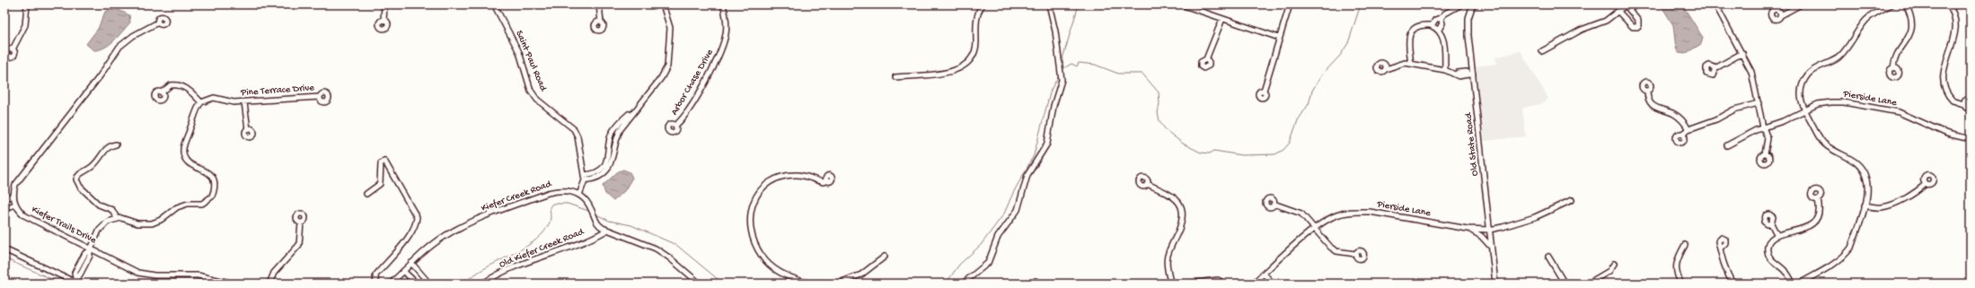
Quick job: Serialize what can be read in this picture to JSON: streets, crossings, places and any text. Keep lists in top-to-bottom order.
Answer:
{
  "streets": {
    "street": [
      "Saint Paul Road",
      "Arbor Chase Drive",
      "Pine Terrace Drive",
      "Pierside Lane",
      "Old State Road",
      "Kiefer Creek Road",
      "Kiefer Trails Drive",
      "Old Kiefer Creek Road"
    ]
  },
  "crossings": [
    ["Saint Paul Road", "Kiefer Creek Road"],
    ["Pierside Lane", "Old State Road"]
  ]
}
